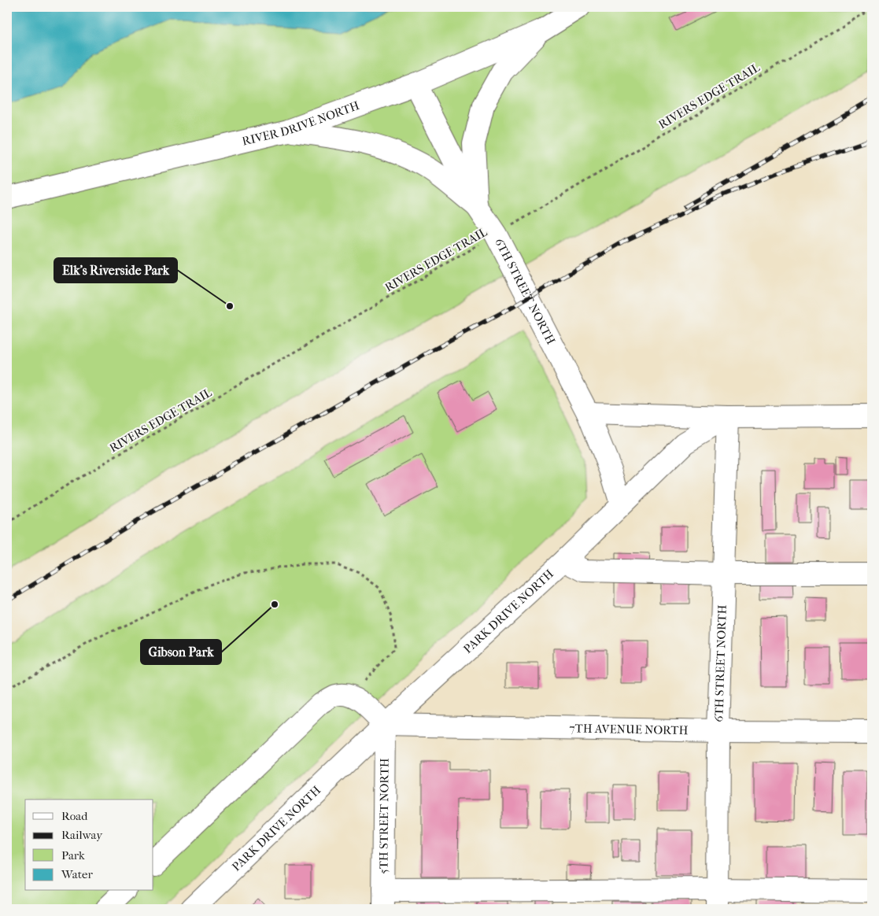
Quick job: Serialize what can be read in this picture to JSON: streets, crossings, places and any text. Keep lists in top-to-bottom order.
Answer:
{
  "streets": {
    "street": [
      "RIVER DRIVE NORTH",
      "6TH STREET NORTH",
      "PARK DRIVE NORTH",
      "7TH AVENUE NORTH",
      "5TH STREET NORTH"
    ],
    "path": ["RIVERS EDGE TRAIL"]
  },
  "crossings": [
    ["RIVERS EDGE TRAIL", "6TH STREET NORTH"],
    ["RIVER DRIVE NORTH", "6TH STREET NORTH"],
    ["6TH STREET NORTH", "PARK DRIVE NORTH"],
    ["6TH STREET NORTH", "7TH AVENUE NORTH"],
    ["PARK DRIVE NORTH", "7TH AVENUE NORTH"],
    ["PARK DRIVE NORTH", "5TH STREET NORTH"],
    ["7TH AVENUE NORTH", "5TH STREET NORTH"]
  ],
  "places": ["Elk's Riverside Park", "Gibson Park"],
  "legend": [
    "Road",
    "Railway",
    "Park",
    "Water"
  ]
}
